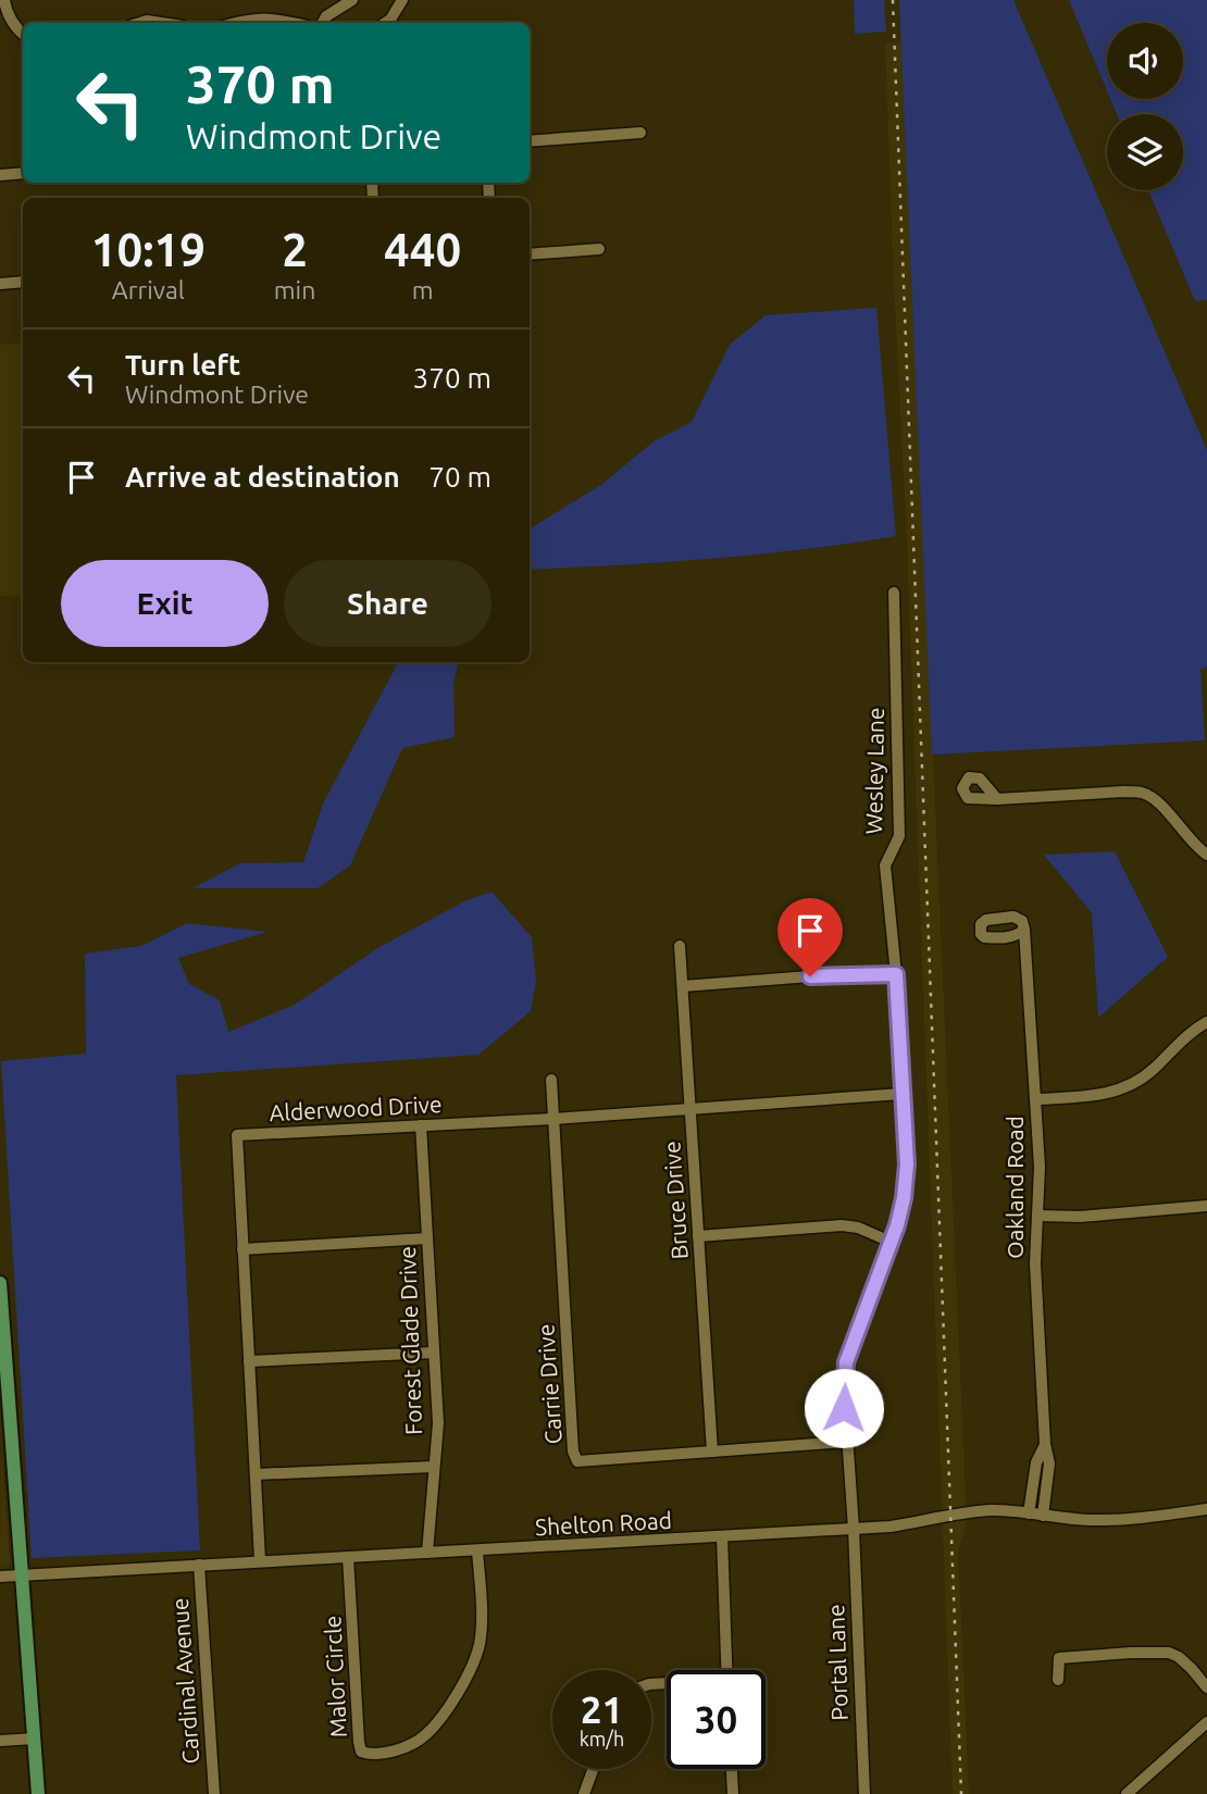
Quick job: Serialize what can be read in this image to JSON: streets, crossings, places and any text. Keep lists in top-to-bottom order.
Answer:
{
  "streets": {
    "street": [
      "Wesley Lane",
      "Alderwood Drive",
      "Oakland Road",
      "Bruce Drive",
      "Forest Glade Drive",
      "Carrie Drive",
      "Shelton Road",
      "Portal Lane",
      "Malor Circle",
      "Cardinal Avenue"
    ]
  },
  "crossings": [
    ["Wesley Lane", "Alderwood Drive"],
    ["Wesley Lane", "Carrie Drive"],
    ["Wesley Lane", "Shelton Road"],
    ["Wesley Lane", "Portal Lane"],
    ["Alderwood Drive", "Bruce Drive"],
    ["Alderwood Drive", "Forest Glade Drive"],
    ["Alderwood Drive", "Carrie Drive"],
    ["Alderwood Drive", "Shelton Road"],
    ["Oakland Road", "Shelton Road"],
    ["Bruce Drive", "Carrie Drive"],
    ["Forest Glade Drive", "Shelton Road"],
    ["Shelton Road", "Portal Lane"],
    ["Shelton Road", "Malor Circle"],
    ["Shelton Road", "Cardinal Avenue"]
  ],
  "page": {
    "turn": ["370 m", "Windmont Drive"],
    "eta": [
      "10:19",
      "Arrival",
      "2",
      "min",
      "440",
      "m"
    ],
    "list": [
      {
        "name": "Turn left",
        "note": "Windmont Drive",
        "value": "370 m"
      },
      {
        "name": "Arrive at destination",
        "value": "70 m"
      }
    ],
    "buttons": ["Exit", "Share"],
    "speed": "21 km/h",
    "limit": "30"
  }
}
